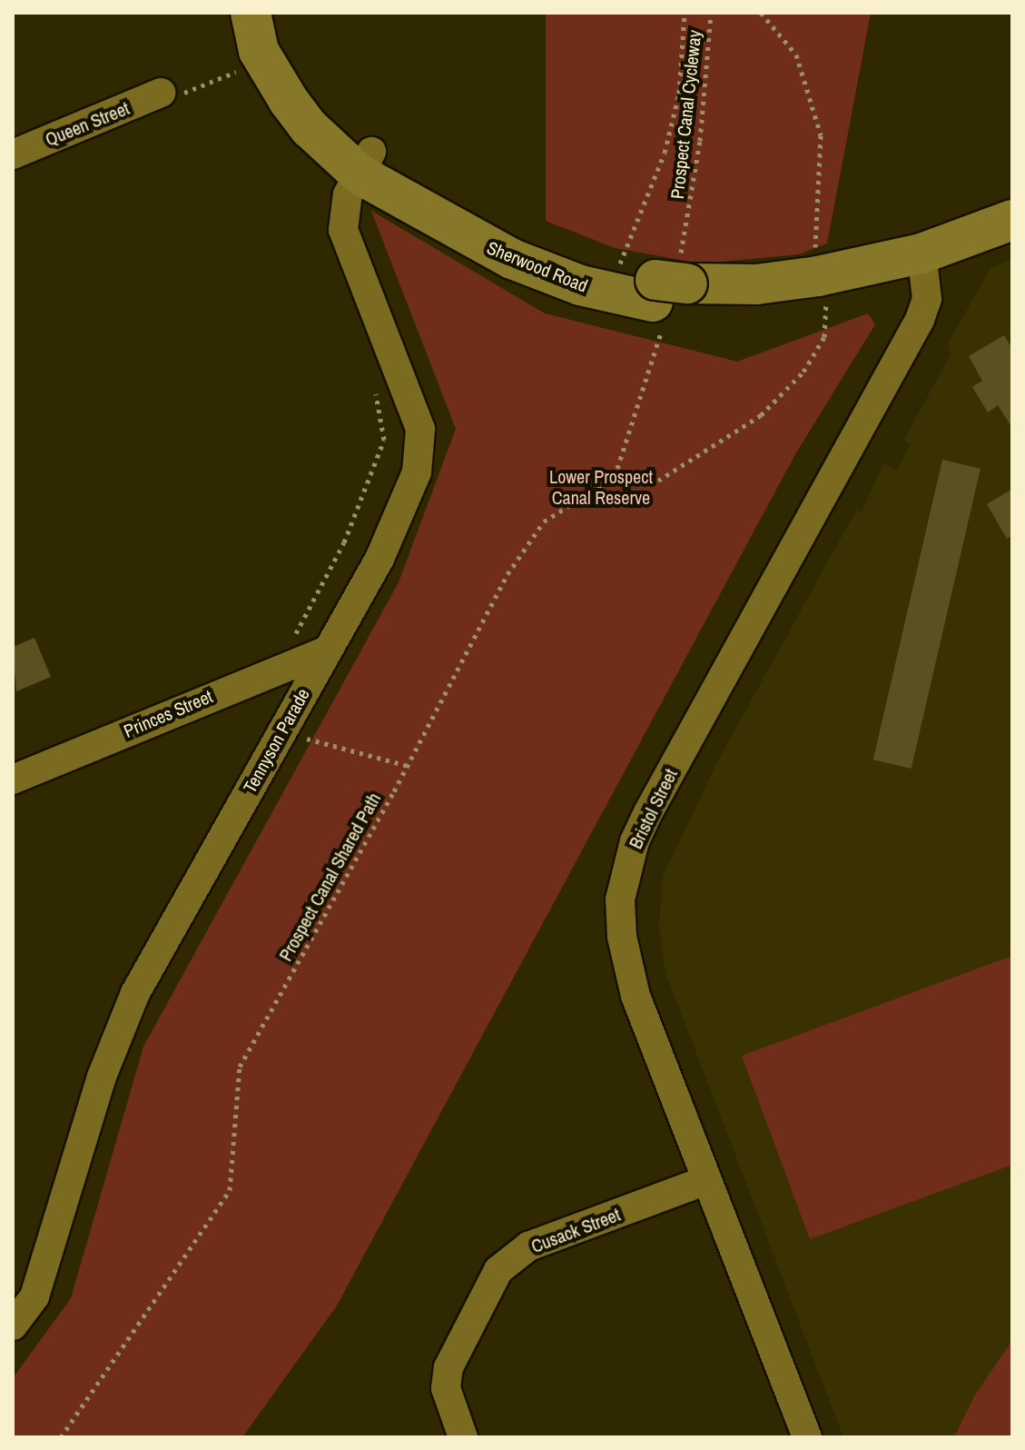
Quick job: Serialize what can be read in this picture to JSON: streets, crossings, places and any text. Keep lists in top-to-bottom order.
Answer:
{
  "streets": {
    "main road": ["Sherwood Road"],
    "street": [
      "Queen Street",
      "Princes Street",
      "Tennyson Parade",
      "Bristol Street",
      "Cusack Street"
    ],
    "path": ["Prospect Canal Cycleway", "Prospect Canal Shared Path"]
  },
  "crossings": [
    ["Sherwood Road", "Tennyson Parade"],
    ["Sherwood Road", "Bristol Street"],
    ["Princes Street", "Tennyson Parade"],
    ["Bristol Street", "Cusack Street"]
  ],
  "parks": ["Lower Prospect Canal Reserve"]
}
